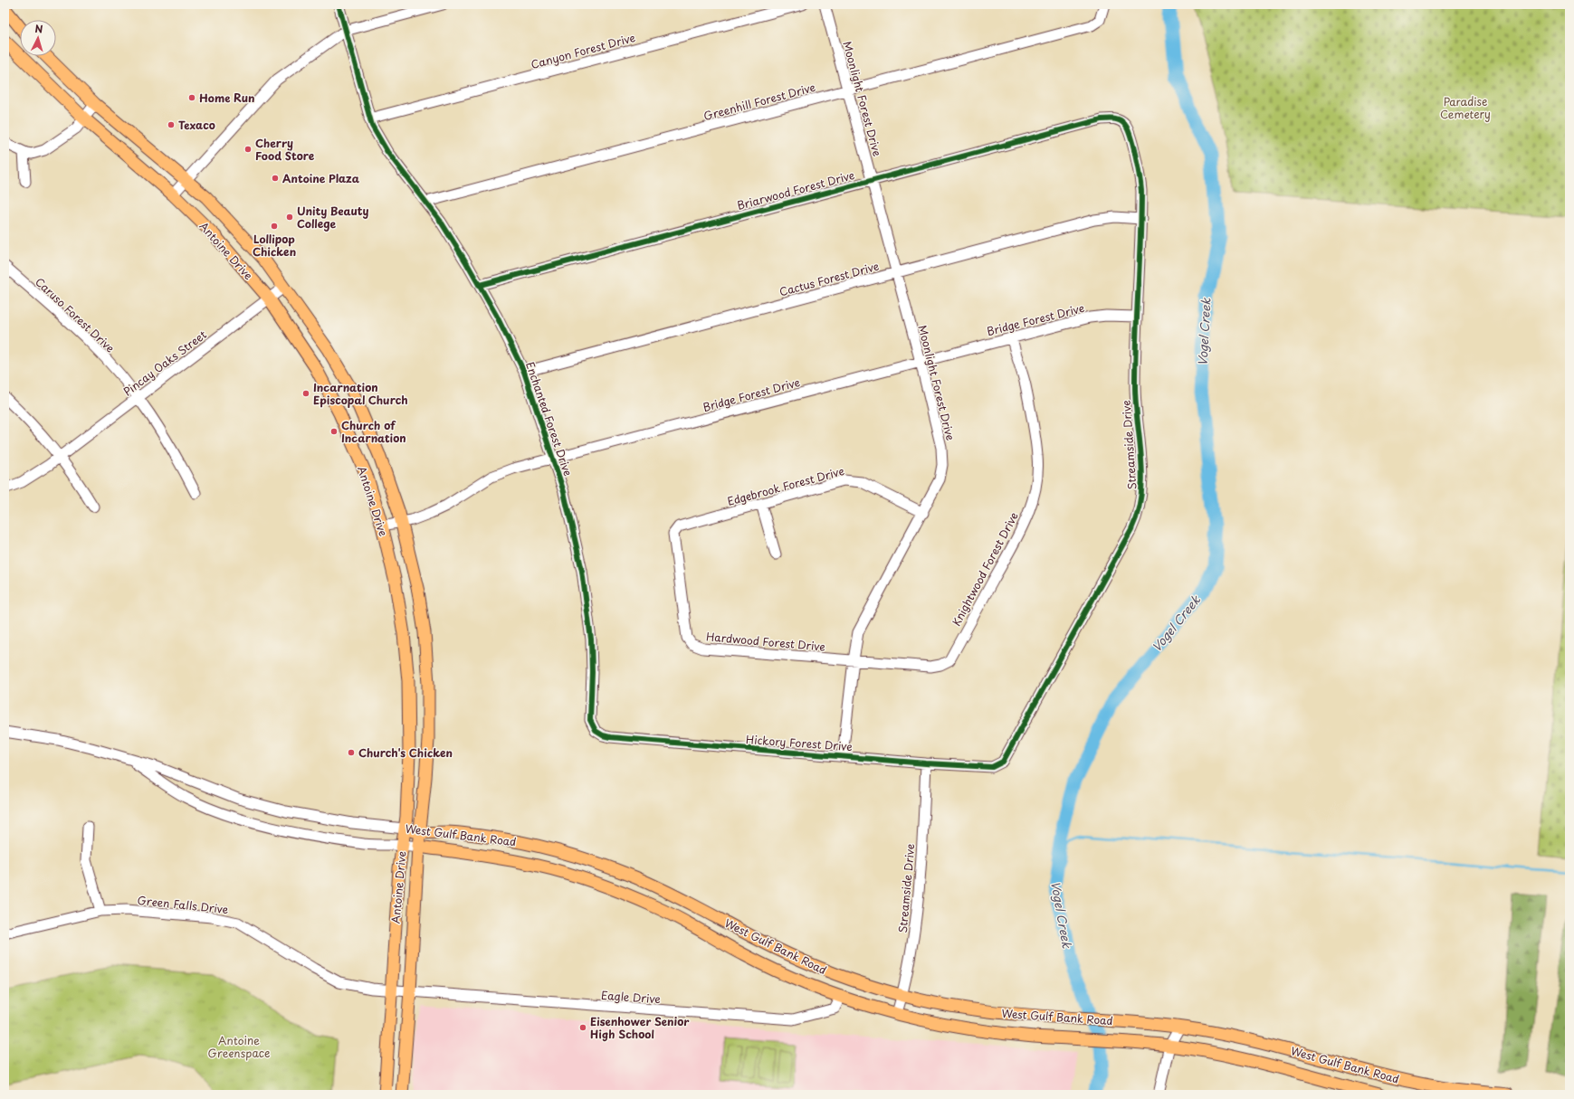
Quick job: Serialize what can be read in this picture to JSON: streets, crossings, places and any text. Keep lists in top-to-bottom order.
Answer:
{
  "streets": {
    "main road": ["Antoine Drive", "West Gulf Bank Road"],
    "street": [
      "Canyon Forest Drive",
      "Moonlight Forest Drive",
      "Greenhill Forest Drive",
      "Briarwood Forest Drive",
      "Cactus Forest Drive",
      "Caruso Forest Drive",
      "Bridge Forest Drive",
      "Pincay Oaks Street",
      "Enchanted Forest Drive",
      "Streamside Drive",
      "Edgebrook Forest Drive",
      "Knightwood Forest Drive",
      "Hardwood Forest Drive",
      "Hickory Forest Drive",
      "Green Falls Drive",
      "Eagle Drive"
    ]
  },
  "crossings": [
    ["Canyon Forest Drive", "Enchanted Forest Drive"],
    ["Moonlight Forest Drive", "Greenhill Forest Drive"],
    ["Moonlight Forest Drive", "Briarwood Forest Drive"],
    ["Moonlight Forest Drive", "Cactus Forest Drive"],
    ["Moonlight Forest Drive", "Bridge Forest Drive"],
    ["Moonlight Forest Drive", "Edgebrook Forest Drive"],
    ["Moonlight Forest Drive", "Hardwood Forest Drive"],
    ["Moonlight Forest Drive", "Hickory Forest Drive"],
    ["Greenhill Forest Drive", "Enchanted Forest Drive"],
    ["Briarwood Forest Drive", "Enchanted Forest Drive"],
    ["Briarwood Forest Drive", "Streamside Drive"],
    ["Antoine Drive", "Bridge Forest Drive"],
    ["Antoine Drive", "Pincay Oaks Street"],
    ["Antoine Drive", "West Gulf Bank Road"],
    ["Antoine Drive", "Green Falls Drive"],
    ["Antoine Drive", "Eagle Drive"],
    ["Cactus Forest Drive", "Enchanted Forest Drive"],
    ["Cactus Forest Drive", "Streamside Drive"],
    ["Caruso Forest Drive", "Pincay Oaks Street"],
    ["Bridge Forest Drive", "Enchanted Forest Drive"],
    ["Bridge Forest Drive", "Streamside Drive"],
    ["Bridge Forest Drive", "Knightwood Forest Drive"],
    ["Enchanted Forest Drive", "Hickory Forest Drive"],
    ["Streamside Drive", "Hickory Forest Drive"],
    ["Streamside Drive", "West Gulf Bank Road"],
    ["Edgebrook Forest Drive", "Hardwood Forest Drive"],
    ["Knightwood Forest Drive", "Hardwood Forest Drive"],
    ["West Gulf Bank Road", "Eagle Drive"],
    ["Green Falls Drive", "Eagle Drive"]
  ],
  "water": ["Vogel Creek"],
  "parks": ["Paradise Cemetery", "Antoine Greenspace"],
  "places": [
    "Home Run",
    "Texaco",
    "Cherry Food Store",
    "Antoine Plaza",
    "Unity Beauty College",
    "Lollipop Chicken",
    "Incarnation Episcopal Church",
    "Church of Incarnation",
    "Church's Chicken",
    "Eisenhower Senior High School"
  ],
  "north": "top"
}
